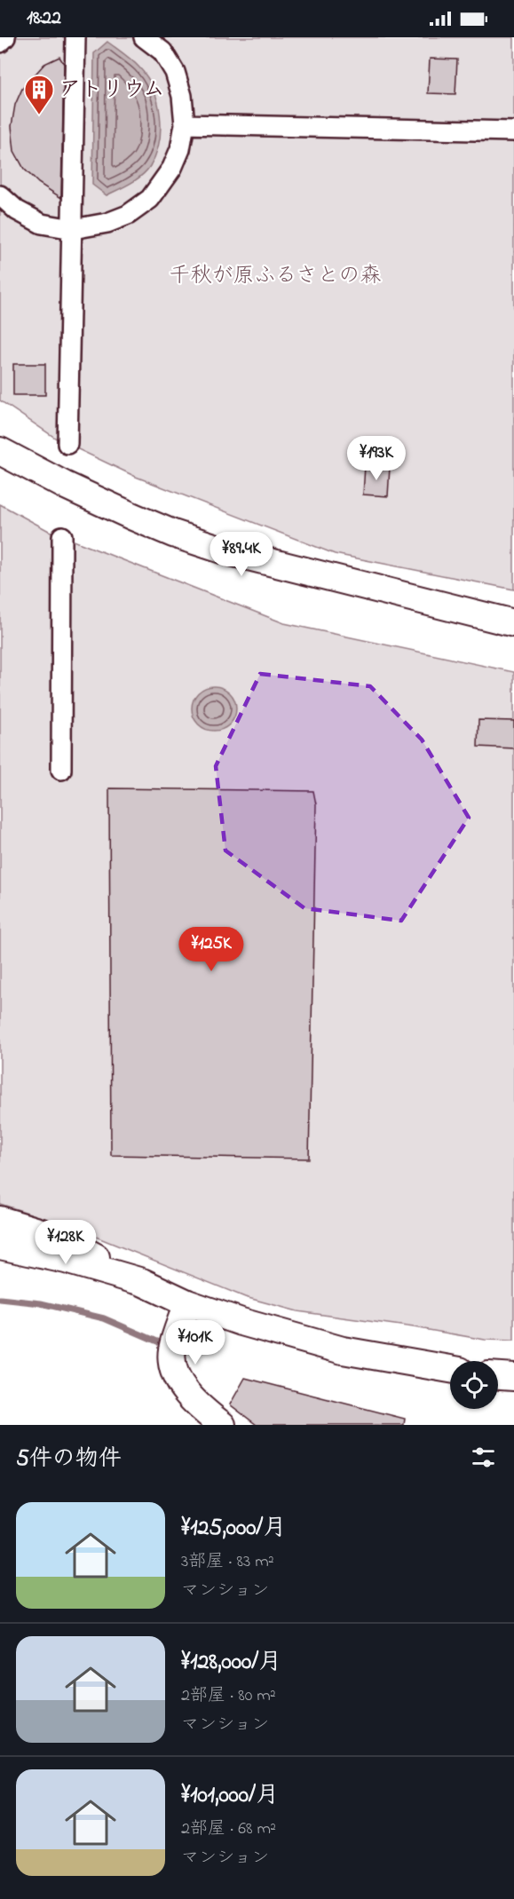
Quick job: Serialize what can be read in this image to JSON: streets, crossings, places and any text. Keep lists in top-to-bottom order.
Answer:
{
  "parks": ["千秋が原ふるさとの森"],
  "places": {
    "building": ["アトリウム"]
  },
  "page": {
    "status": "18:22",
    "price": [
      "¥193K",
      "¥89.4K",
      "¥125K",
      "¥128K",
      "¥101K"
    ],
    "heading": "5件の物件",
    "list": [
      {
        "name": "¥125,000/月",
        "note": "3部屋 · 83 m² · マンション"
      },
      {
        "name": "¥128,000/月",
        "note": "2部屋 · 80 m² · マンション"
      },
      {
        "name": "¥101,000/月",
        "note": "2部屋 · 68 m² · マンション"
      }
    ]
  }
}
